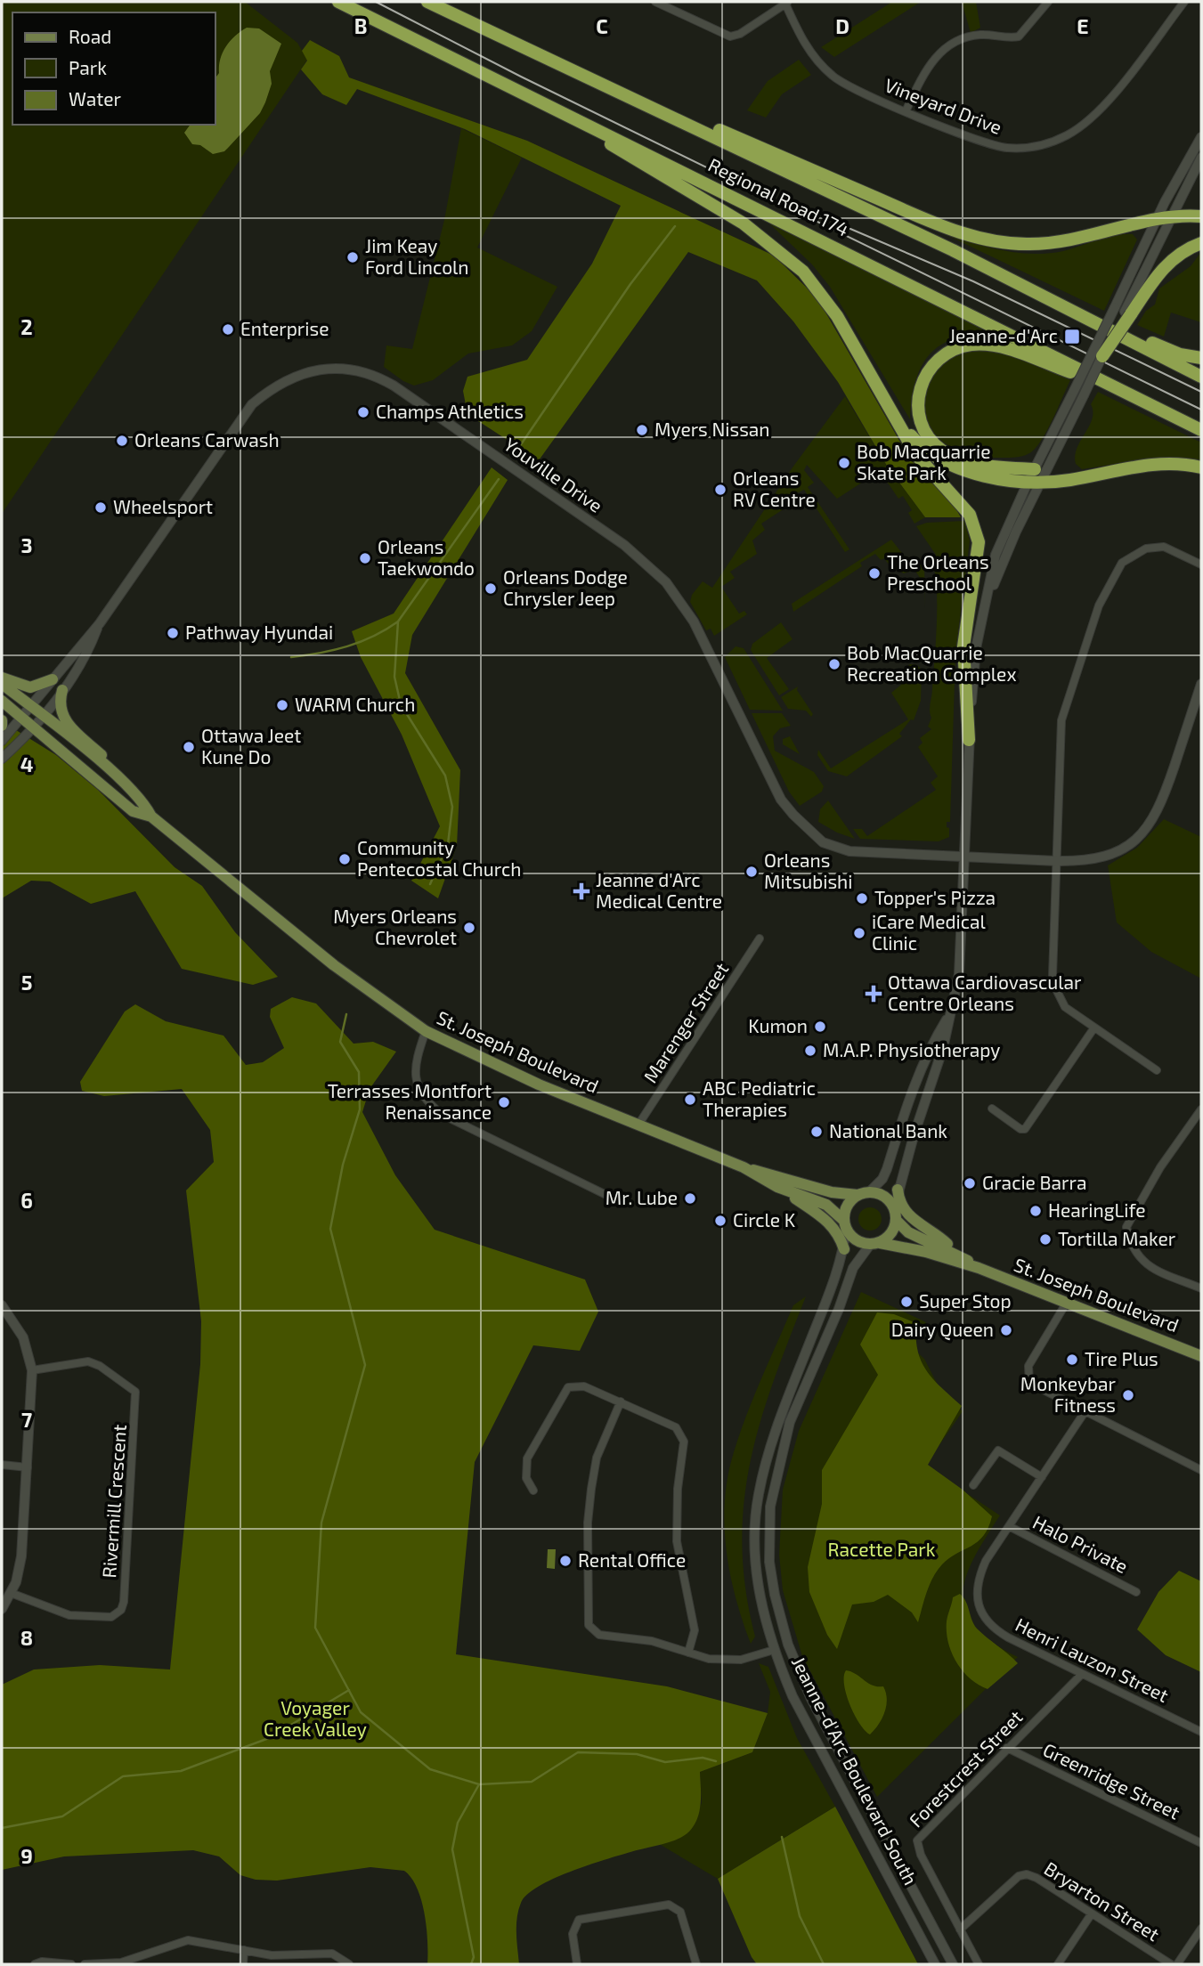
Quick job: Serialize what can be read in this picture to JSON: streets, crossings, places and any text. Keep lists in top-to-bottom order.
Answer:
{
  "streets": {
    "highway": ["Regional Road 174"],
    "main road": ["Youville Drive", "St. Joseph Boulevard", "Jeanne-d'Arc Boulevard South"],
    "street": [
      "Vineyard Drive",
      "Marenger Street",
      "Rivermill Crescent",
      "Halo Private",
      "Henri Lauzon Street",
      "Forestcrest Street",
      "Greenridge Street",
      "Bryarton Street"
    ]
  },
  "crossings": [
    ["Youville Drive", "St. Joseph Boulevard"],
    ["Marenger Street", "St. Joseph Boulevard"],
    ["St. Joseph Boulevard", "Jeanne-d'Arc Boulevard South"],
    ["Halo Private", "Henri Lauzon Street"],
    ["Henri Lauzon Street", "Forestcrest Street"],
    ["Forestcrest Street", "Greenridge Street"],
    ["Forestcrest Street", "Bryarton Street"]
  ],
  "parks": ["Racette Park", "Voyager Creek Valley"],
  "places": {
    "other": [
      "Jim Keay Ford Lincoln",
      "Enterprise",
      "Champs Athletics",
      "Myers Nissan",
      "Orleans Carwash",
      "Bob Macquarrie Skate Park",
      "Orleans RV Centre",
      "Wheelsport",
      "Orleans Taekwondo",
      "The Orleans Preschool",
      "Orleans Dodge Chrysler Jeep",
      "Pathway Hyundai",
      "Bob MacQuarrie Recreation Complex",
      "WARM Church",
      "Ottawa Jeet Kune Do",
      "Community Pentecostal Church",
      "Orleans Mitsubishi",
      "Topper's Pizza",
      "Myers Orleans Chevrolet",
      "iCare Medical Clinic",
      "Kumon",
      "M.A.P. Physiotherapy",
      "ABC Pediatric Therapies",
      "Terrasses Montfort Renaissance",
      "National Bank",
      "Gracie Barra",
      "Mr. Lube",
      "HearingLife",
      "Circle K",
      "Tortilla Maker",
      "Super Stop",
      "Dairy Queen",
      "Tire Plus",
      "Monkeybar Fitness",
      "Rental Office"
    ],
    "transit": ["Jeanne-d'Arc"],
    "health": ["Jeanne d'Arc Medical Centre", "Ottawa Cardiovascular Centre Orleans"]
  },
  "legend": ["Road", "Park", "Water"],
  "grid": {
    "columns": [
      "B",
      "C",
      "D",
      "E"
    ],
    "rows": [
      "2",
      "3",
      "4",
      "5",
      "6",
      "7",
      "8",
      "9"
    ]
  }
}
